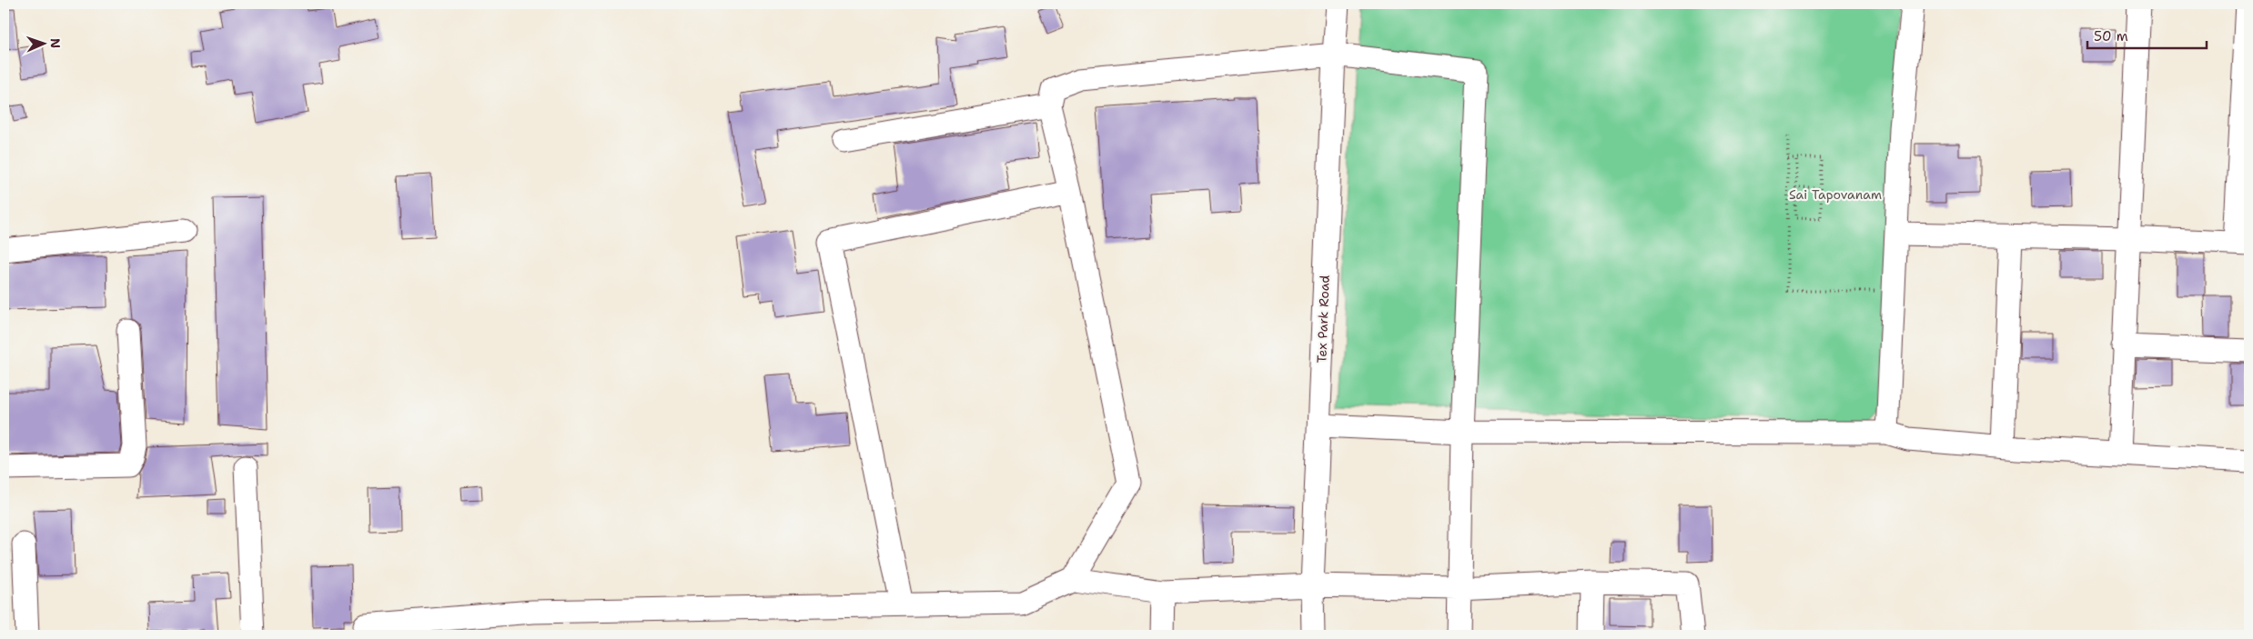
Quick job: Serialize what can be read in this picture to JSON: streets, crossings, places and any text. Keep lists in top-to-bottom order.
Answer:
{
  "streets": {
    "street": ["Tex Park Road"]
  },
  "parks": ["Sai Tapovanam"],
  "scale_bar": "50 m",
  "north": "right"
}
